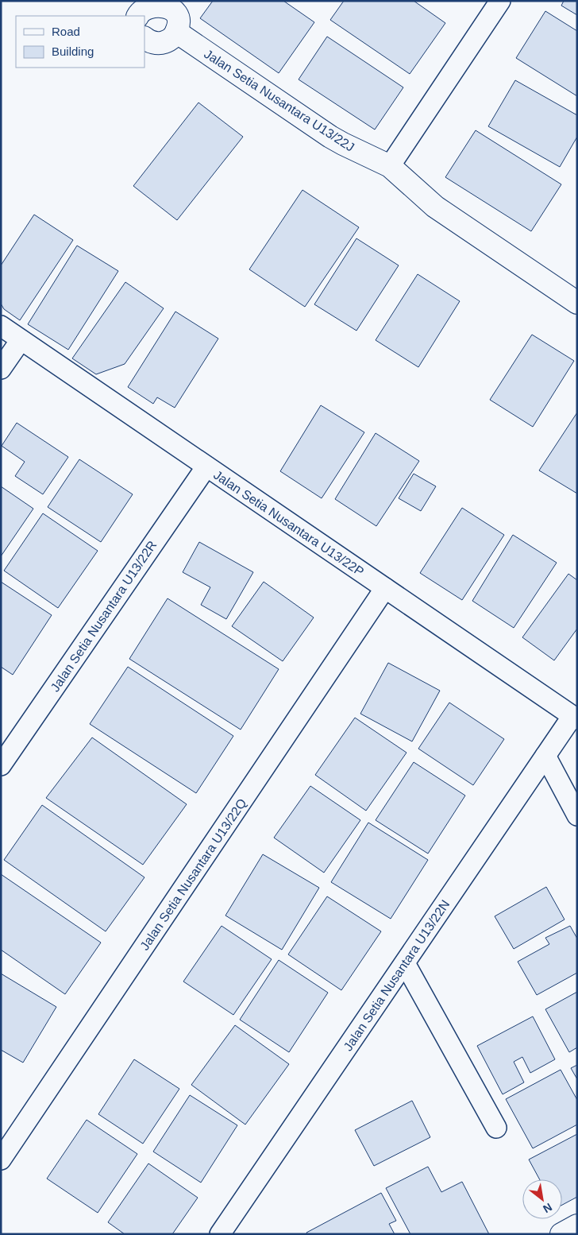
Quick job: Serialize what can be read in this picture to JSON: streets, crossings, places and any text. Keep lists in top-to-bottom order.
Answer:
{
  "streets": {
    "street": [
      "Jalan Setia Nusantara U13/22J",
      "Jalan Setia Nusantara U13/22P",
      "Jalan Setia Nusantara U13/22R",
      "Jalan Setia Nusantara U13/22Q",
      "Jalan Setia Nusantara U13/22N"
    ]
  },
  "crossings": [
    ["Jalan Setia Nusantara U13/22P", "Jalan Setia Nusantara U13/22R"],
    ["Jalan Setia Nusantara U13/22P", "Jalan Setia Nusantara U13/22Q"],
    ["Jalan Setia Nusantara U13/22P", "Jalan Setia Nusantara U13/22N"]
  ],
  "legend": ["Road", "Building"],
  "north": "bottom right"
}
